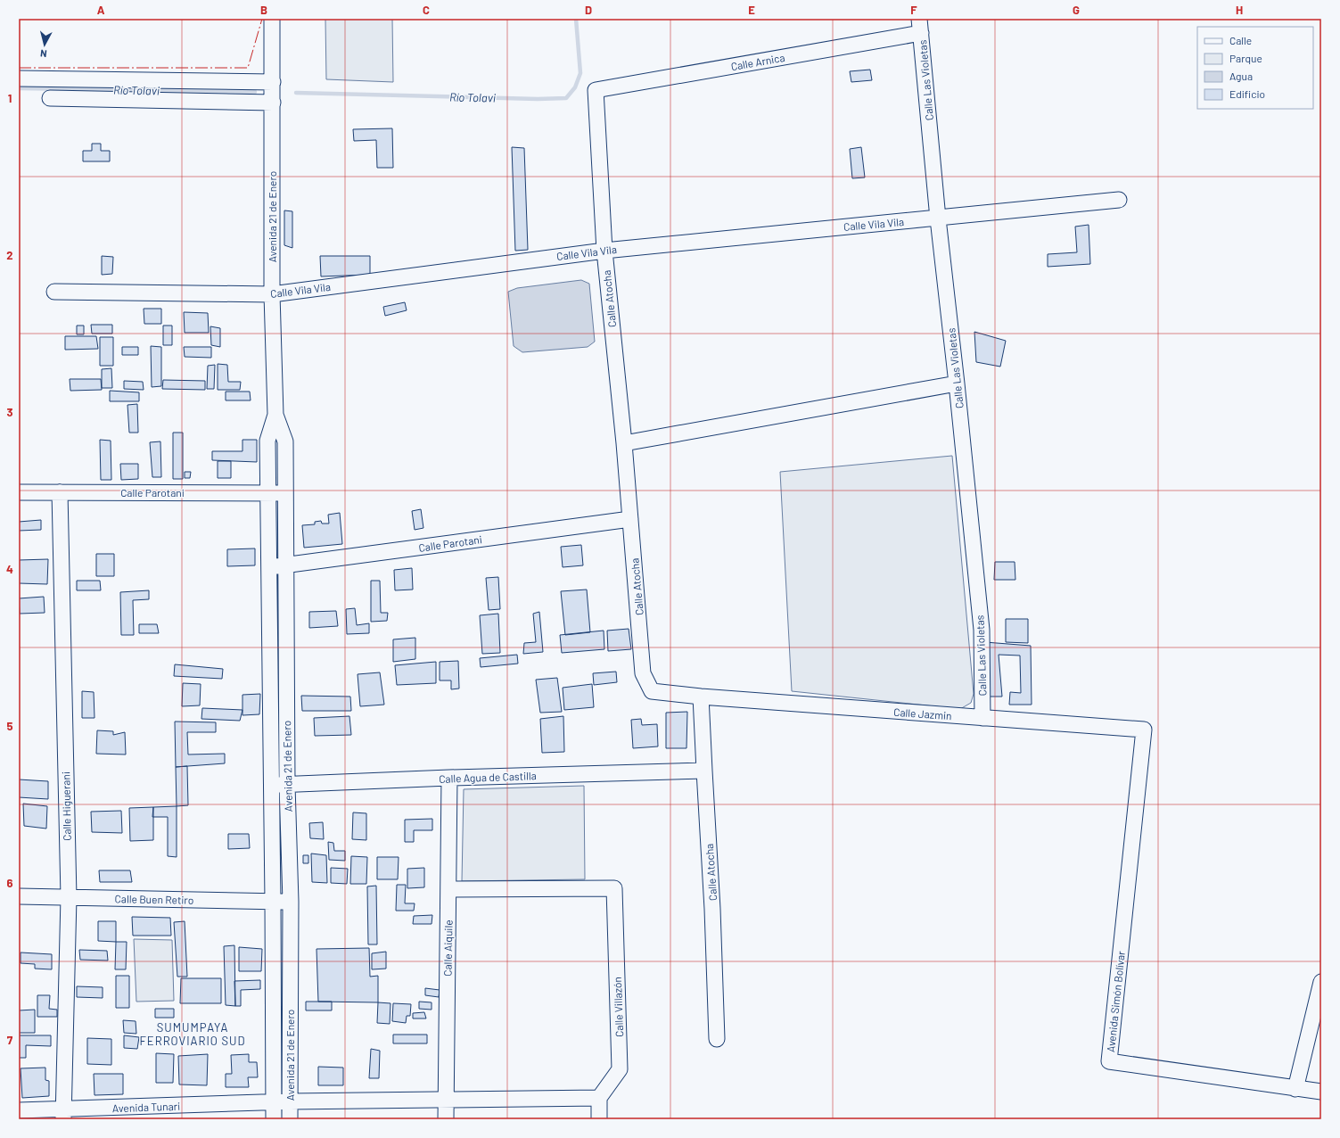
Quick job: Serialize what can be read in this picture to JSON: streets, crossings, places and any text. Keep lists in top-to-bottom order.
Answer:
{
  "streets": {
    "street": [
      "Calle Arnica",
      "Calle Las Violetas",
      "Avenida 21 de Enero",
      "Calle Vila Vila",
      "Calle Atocha",
      "Calle Parotani",
      "Calle Jazmin",
      "Calle Agua de Castilla",
      "Calle Higuerani",
      "Calle Buen Retiro",
      "Calle Aiquile",
      "Avenida Simón Bolívar",
      "Calle Villazón",
      "Avenida Tunari"
    ]
  },
  "crossings": [
    ["Calle Arnica", "Calle Las Violetas"],
    ["Calle Arnica", "Calle Atocha"],
    ["Calle Las Violetas", "Calle Vila Vila"],
    ["Calle Las Violetas", "Calle Jazmin"],
    ["Avenida 21 de Enero", "Calle Vila Vila"],
    ["Avenida 21 de Enero", "Calle Parotani"],
    ["Avenida 21 de Enero", "Calle Agua de Castilla"],
    ["Avenida 21 de Enero", "Calle Buen Retiro"],
    ["Avenida 21 de Enero", "Avenida Tunari"],
    ["Calle Vila Vila", "Calle Atocha"],
    ["Calle Atocha", "Calle Parotani"],
    ["Calle Atocha", "Calle Jazmin"],
    ["Calle Atocha", "Calle Agua de Castilla"],
    ["Calle Parotani", "Calle Higuerani"],
    ["Calle Jazmin", "Avenida Simón Bolívar"],
    ["Calle Agua de Castilla", "Calle Aiquile"],
    ["Calle Higuerani", "Calle Buen Retiro"],
    ["Calle Higuerani", "Avenida Tunari"],
    ["Calle Aiquile", "Calle Villazón"],
    ["Calle Aiquile", "Avenida Tunari"],
    ["Calle Villazón", "Avenida Tunari"]
  ],
  "districts": ["SUMUMPAYA FERROVIARIO SUD"],
  "water": ["Río Tolavi"],
  "legend": [
    "Calle",
    "Parque",
    "Agua",
    "Edificio"
  ],
  "north": "bottom",
  "grid": {
    "columns": [
      "A",
      "B",
      "C",
      "D",
      "E",
      "F",
      "G",
      "H"
    ],
    "rows": [
      "1",
      "2",
      "3",
      "4",
      "5",
      "6",
      "7"
    ]
  }
}
